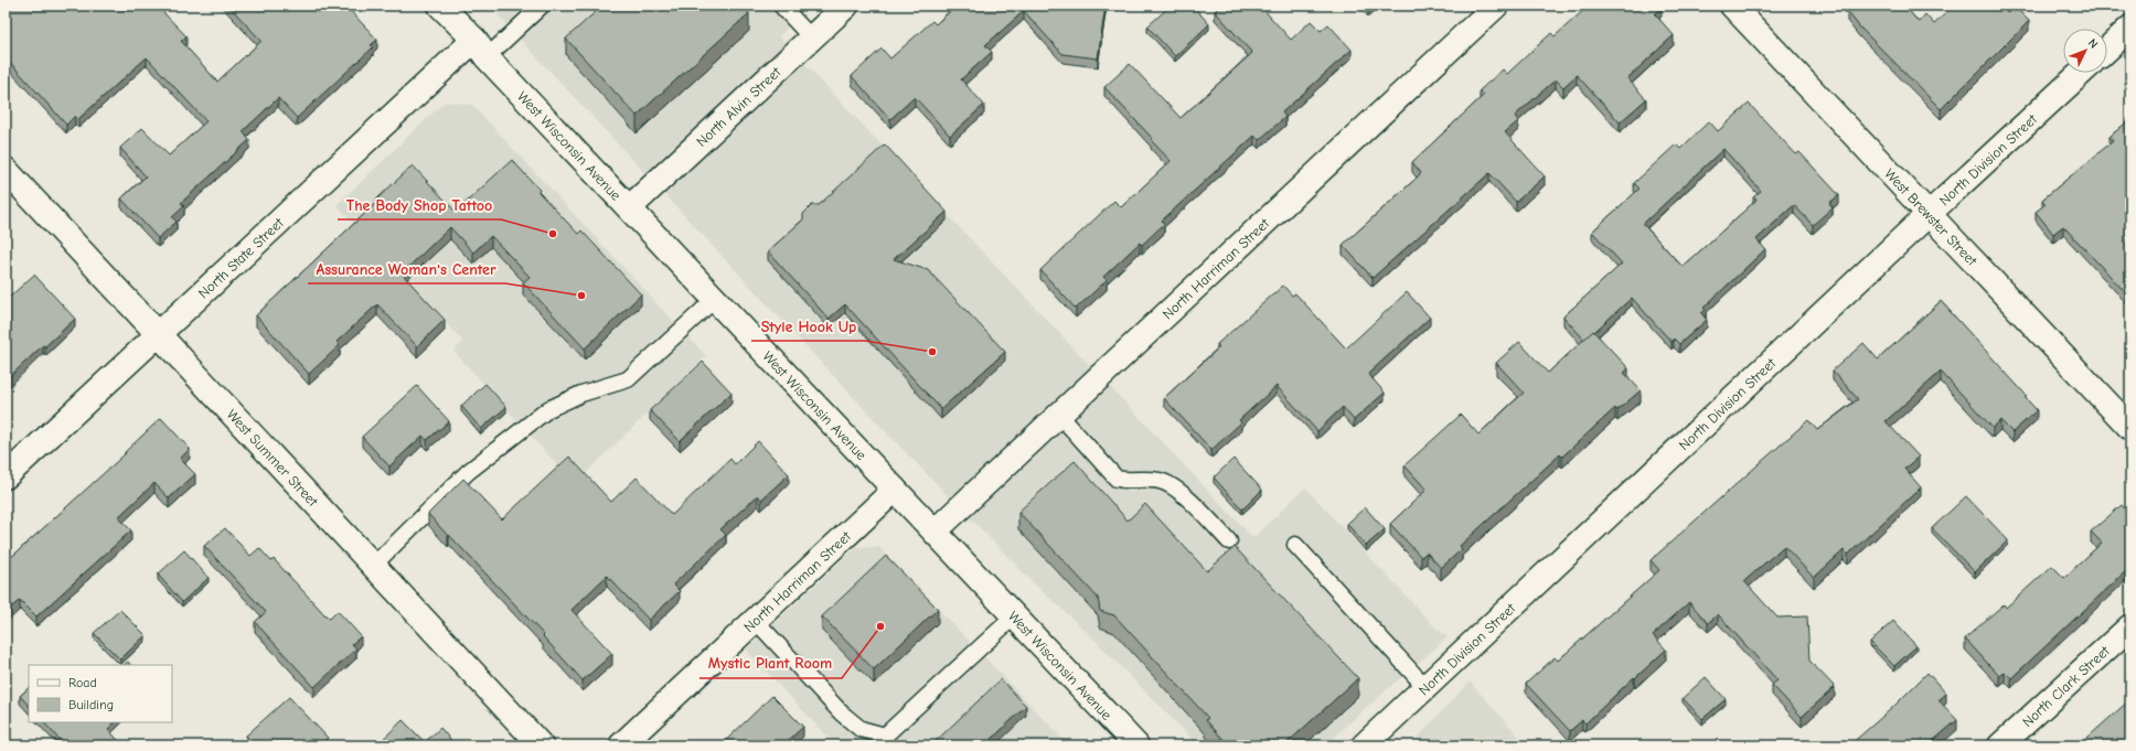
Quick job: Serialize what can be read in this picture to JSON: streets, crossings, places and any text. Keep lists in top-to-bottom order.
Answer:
{
  "streets": {
    "street": [
      "North Alvin Street",
      "West Wisconsin Avenue",
      "North Division Street",
      "West Brewster Street",
      "North State Street",
      "North Harriman Street",
      "West Summer Street",
      "North Clark Street"
    ]
  },
  "crossings": [
    ["North Alvin Street", "West Wisconsin Avenue"],
    ["West Wisconsin Avenue", "North State Street"],
    ["West Wisconsin Avenue", "North Harriman Street"],
    ["North Division Street", "West Brewster Street"],
    ["North State Street", "West Summer Street"]
  ],
  "places": [
    "The Body Shop Tattoo",
    "Assurance Woman's Center",
    "Style Hook Up",
    "Mystic Plant Room"
  ],
  "legend": ["Road", "Building"],
  "north": "top right"
}
